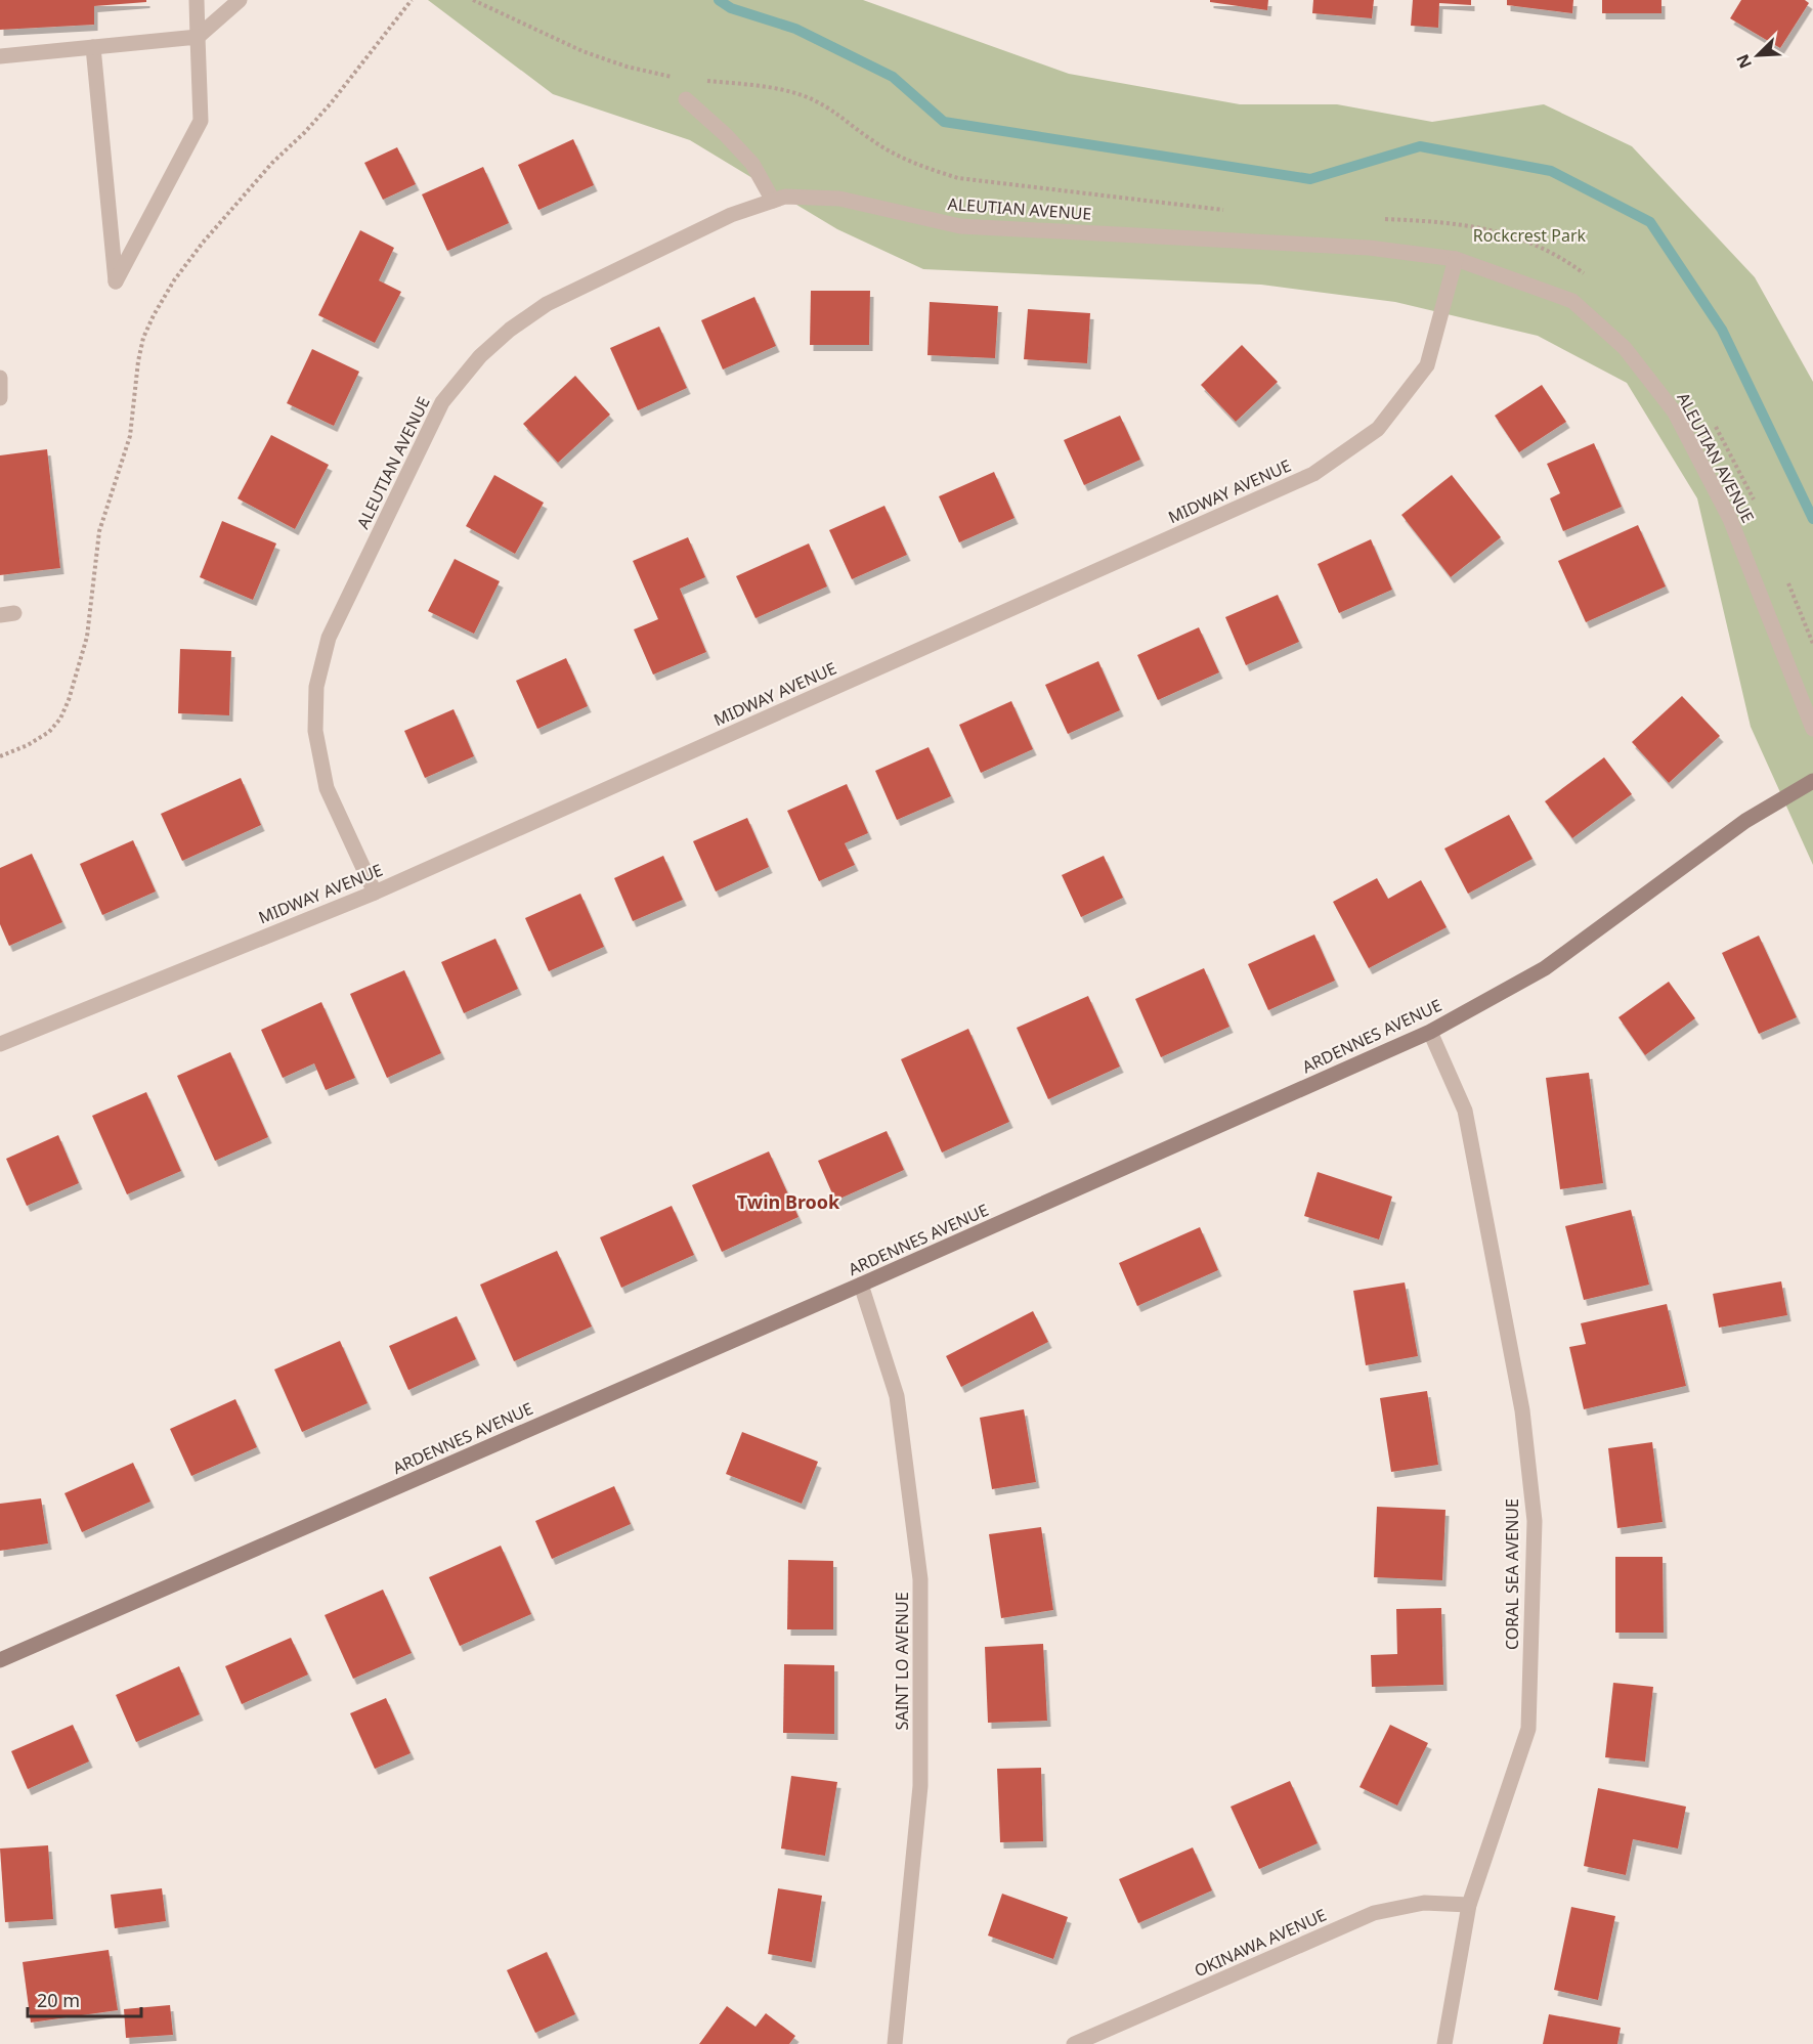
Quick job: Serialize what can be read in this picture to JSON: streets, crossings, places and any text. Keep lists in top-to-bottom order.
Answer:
{
  "streets": {
    "street": [
      "ALEUTIAN AVENUE",
      "MIDWAY AVENUE",
      "ARDENNES AVENUE",
      "CORAL SEA AVENUE",
      "SAINT LO AVENUE",
      "OKINAWA AVENUE"
    ]
  },
  "crossings": [
    ["ALEUTIAN AVENUE", "MIDWAY AVENUE"],
    ["ARDENNES AVENUE", "CORAL SEA AVENUE"],
    ["ARDENNES AVENUE", "SAINT LO AVENUE"],
    ["CORAL SEA AVENUE", "OKINAWA AVENUE"]
  ],
  "districts": ["Twin Brook"],
  "parks": ["Rockcrest Park"],
  "scale_bar": "20 m",
  "north": "bottom left"
}
